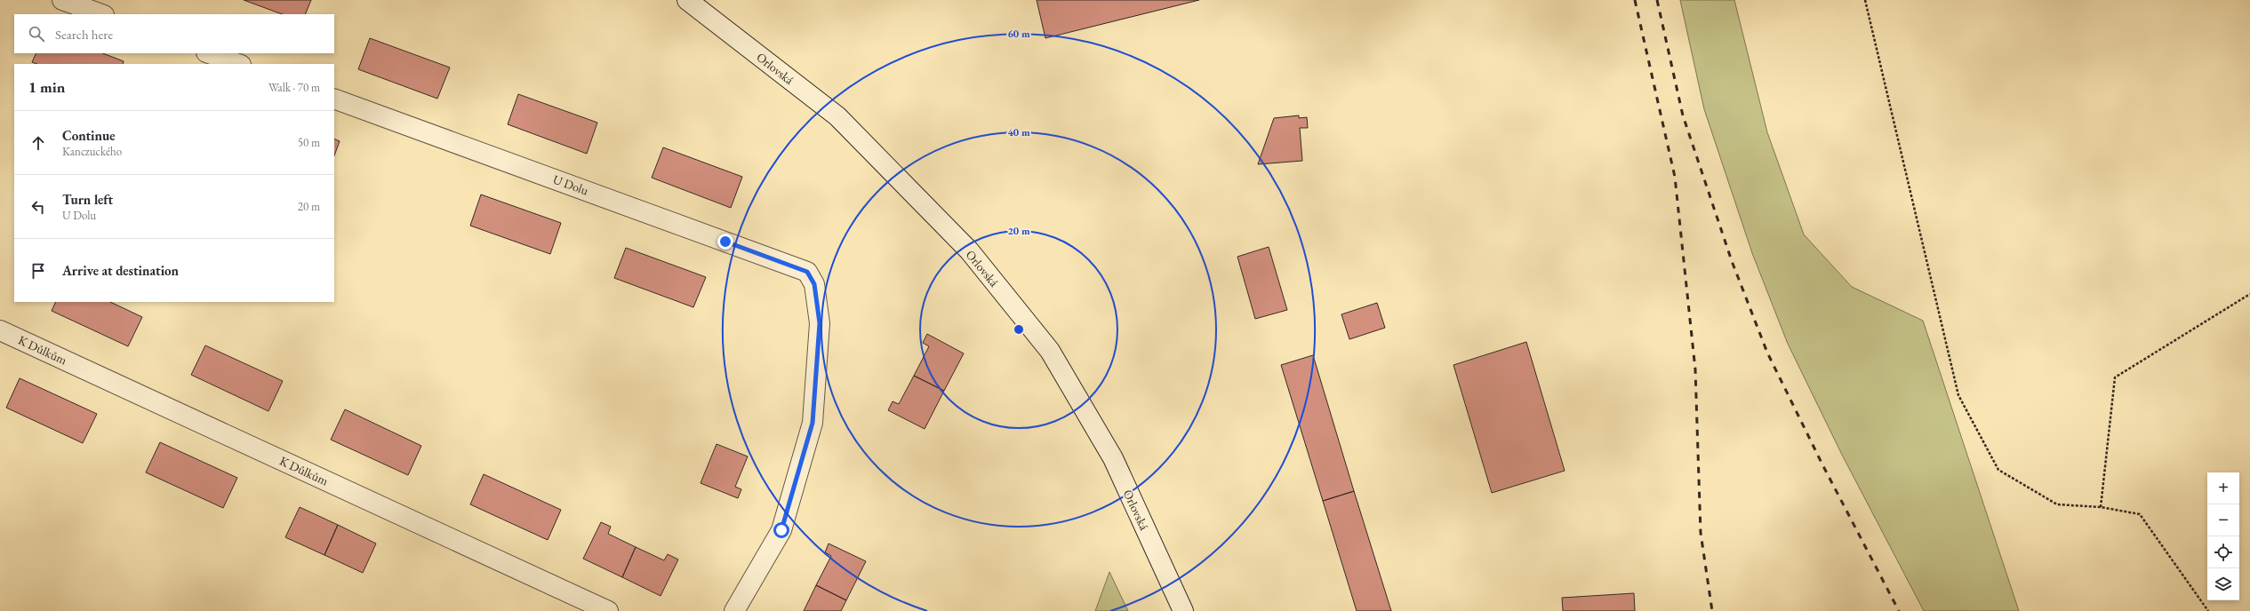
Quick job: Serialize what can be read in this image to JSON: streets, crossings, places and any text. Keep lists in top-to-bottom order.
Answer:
{
  "streets": {
    "street": ["Orlovská", "U Dolu", "K Důlkům"]
  },
  "page": {
    "search": "Search here",
    "heading": ["1 min", "Walk · 70 m"],
    "list": [
      ["Continue", "Kanczuckého", "50 m"],
      ["Turn left", "U Dolu", "20 m"],
      "Arrive at destination"
    ],
    "map_buttons": ["+", "−"]
  },
  "rings": ["60 m", "40 m", "20 m"]
}
